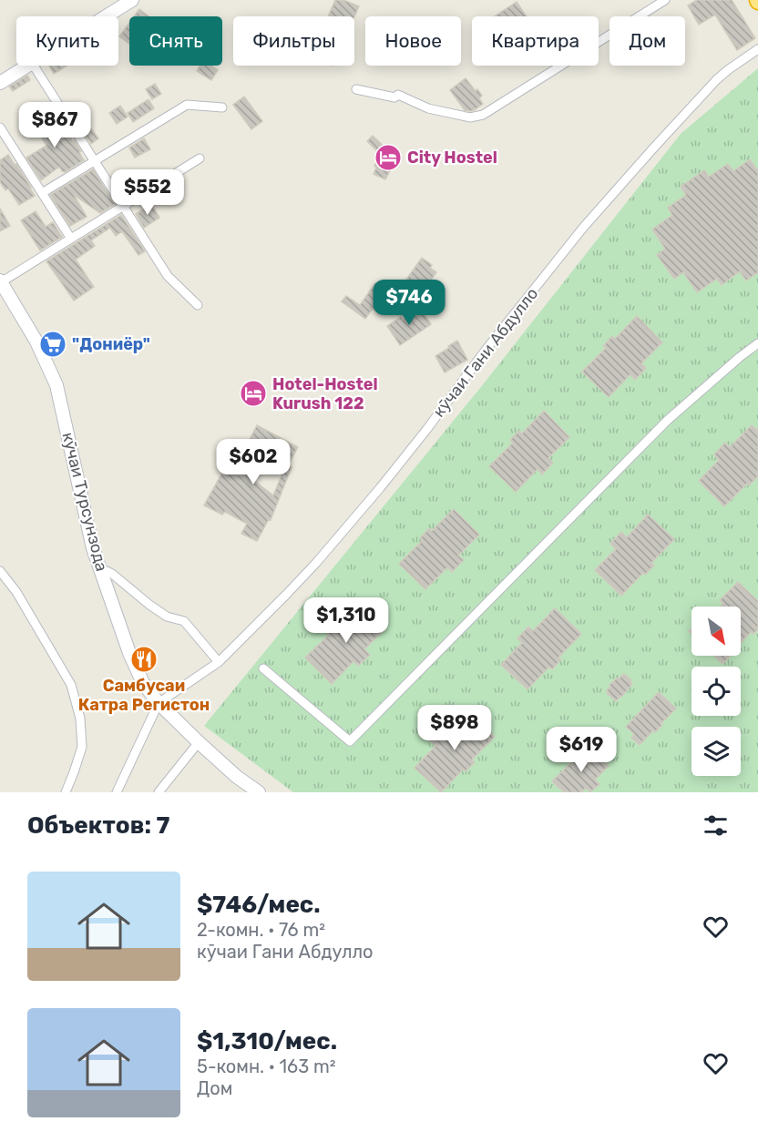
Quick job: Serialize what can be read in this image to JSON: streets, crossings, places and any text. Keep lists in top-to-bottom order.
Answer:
{
  "streets": {
    "main road": ["кӯчаи Турсунзода"],
    "street": ["кӯчаи Гани Абдулло"]
  },
  "crossings": [
    ["кӯчаи Гани Абдулло", "кӯчаи Турсунзода"]
  ],
  "places": {
    "hotel": ["City Hostel", "Hotel-Hostel Kurush 122"],
    "supermarket": ["\"Дониёр\""],
    "restaurant": ["Самбусаи Катра Регистон"]
  },
  "north": "bottom right",
  "page": {
    "chip": [
      "Купить",
      "Снять",
      "Фильтры",
      "Новое",
      "Квартира",
      "Дом"
    ],
    "price": [
      "$867",
      "$552",
      "$746",
      "$602",
      "$1,310",
      "$898",
      "$619"
    ],
    "heading": "Объектов: 7",
    "list": [
      {
        "name": "$746/мес.",
        "note": "2-комн. · 76 m² · кӯчаи Гани Абдулло"
      },
      {
        "name": "$1,310/мес.",
        "note": "5-комн. · 163 m² · Дом"
      }
    ]
  }
}
